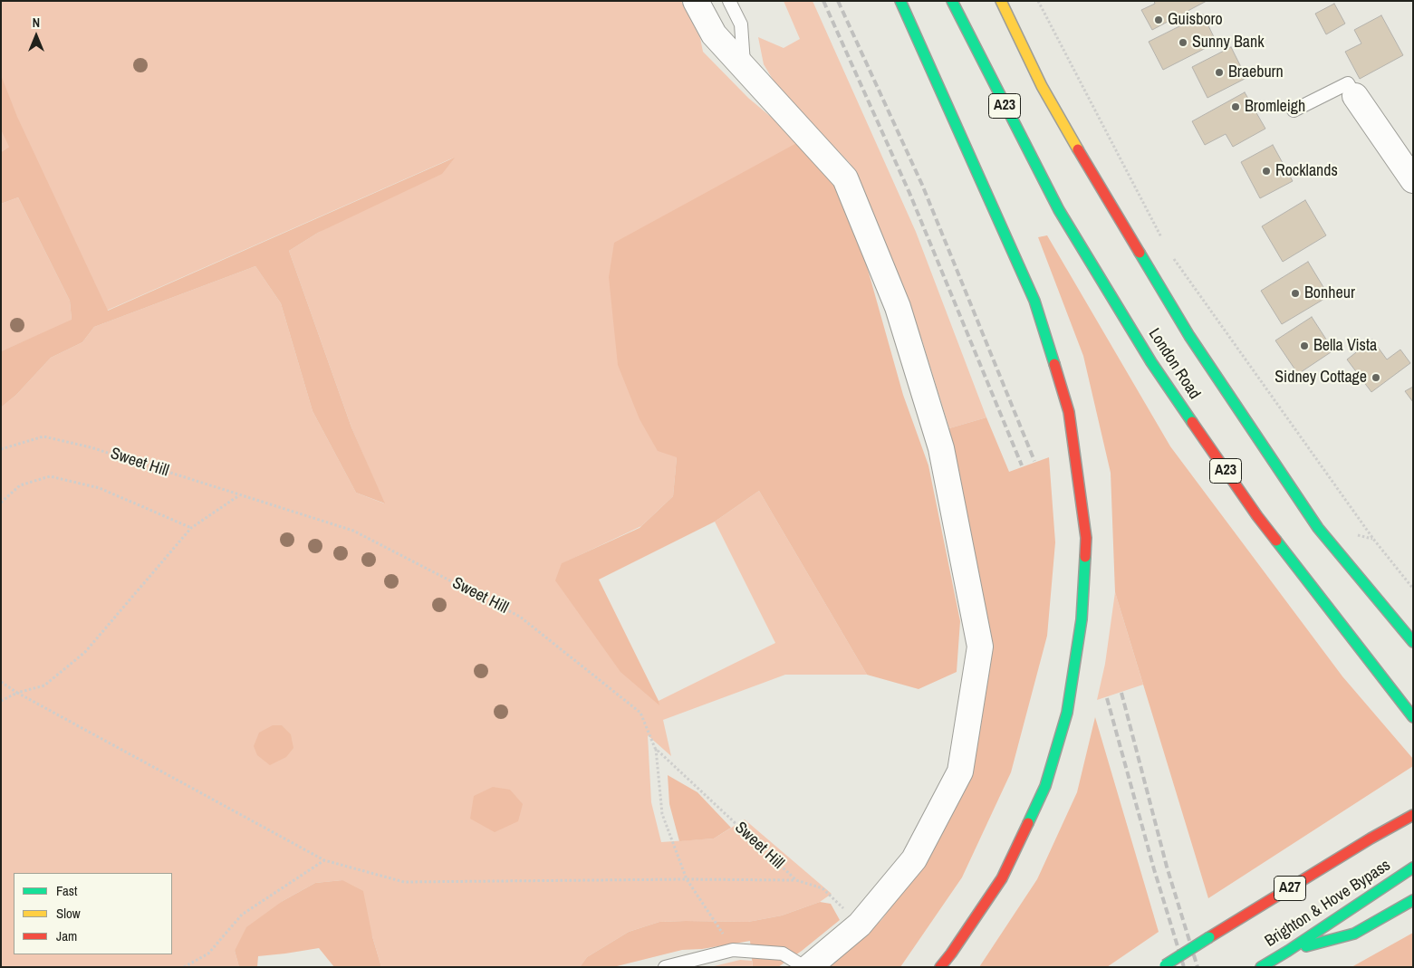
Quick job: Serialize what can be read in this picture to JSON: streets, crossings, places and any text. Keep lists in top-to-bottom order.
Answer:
{
  "streets": {
    "highway": [
      "A23",
      "London Road",
      "A27",
      "Brighton & Hove Bypass"
    ],
    "path": ["Sweet Hill"]
  },
  "crossings": [
    ["A27", "Brighton & Hove Bypass"]
  ],
  "places": [
    "Guisboro",
    "Sunny Bank",
    "Braeburn",
    "Bromleigh",
    "Rocklands",
    "Bonheur",
    "Bella Vista",
    "Sidney Cottage"
  ],
  "legend": ["Fast", "Slow", "Jam"],
  "north": "top"
}
